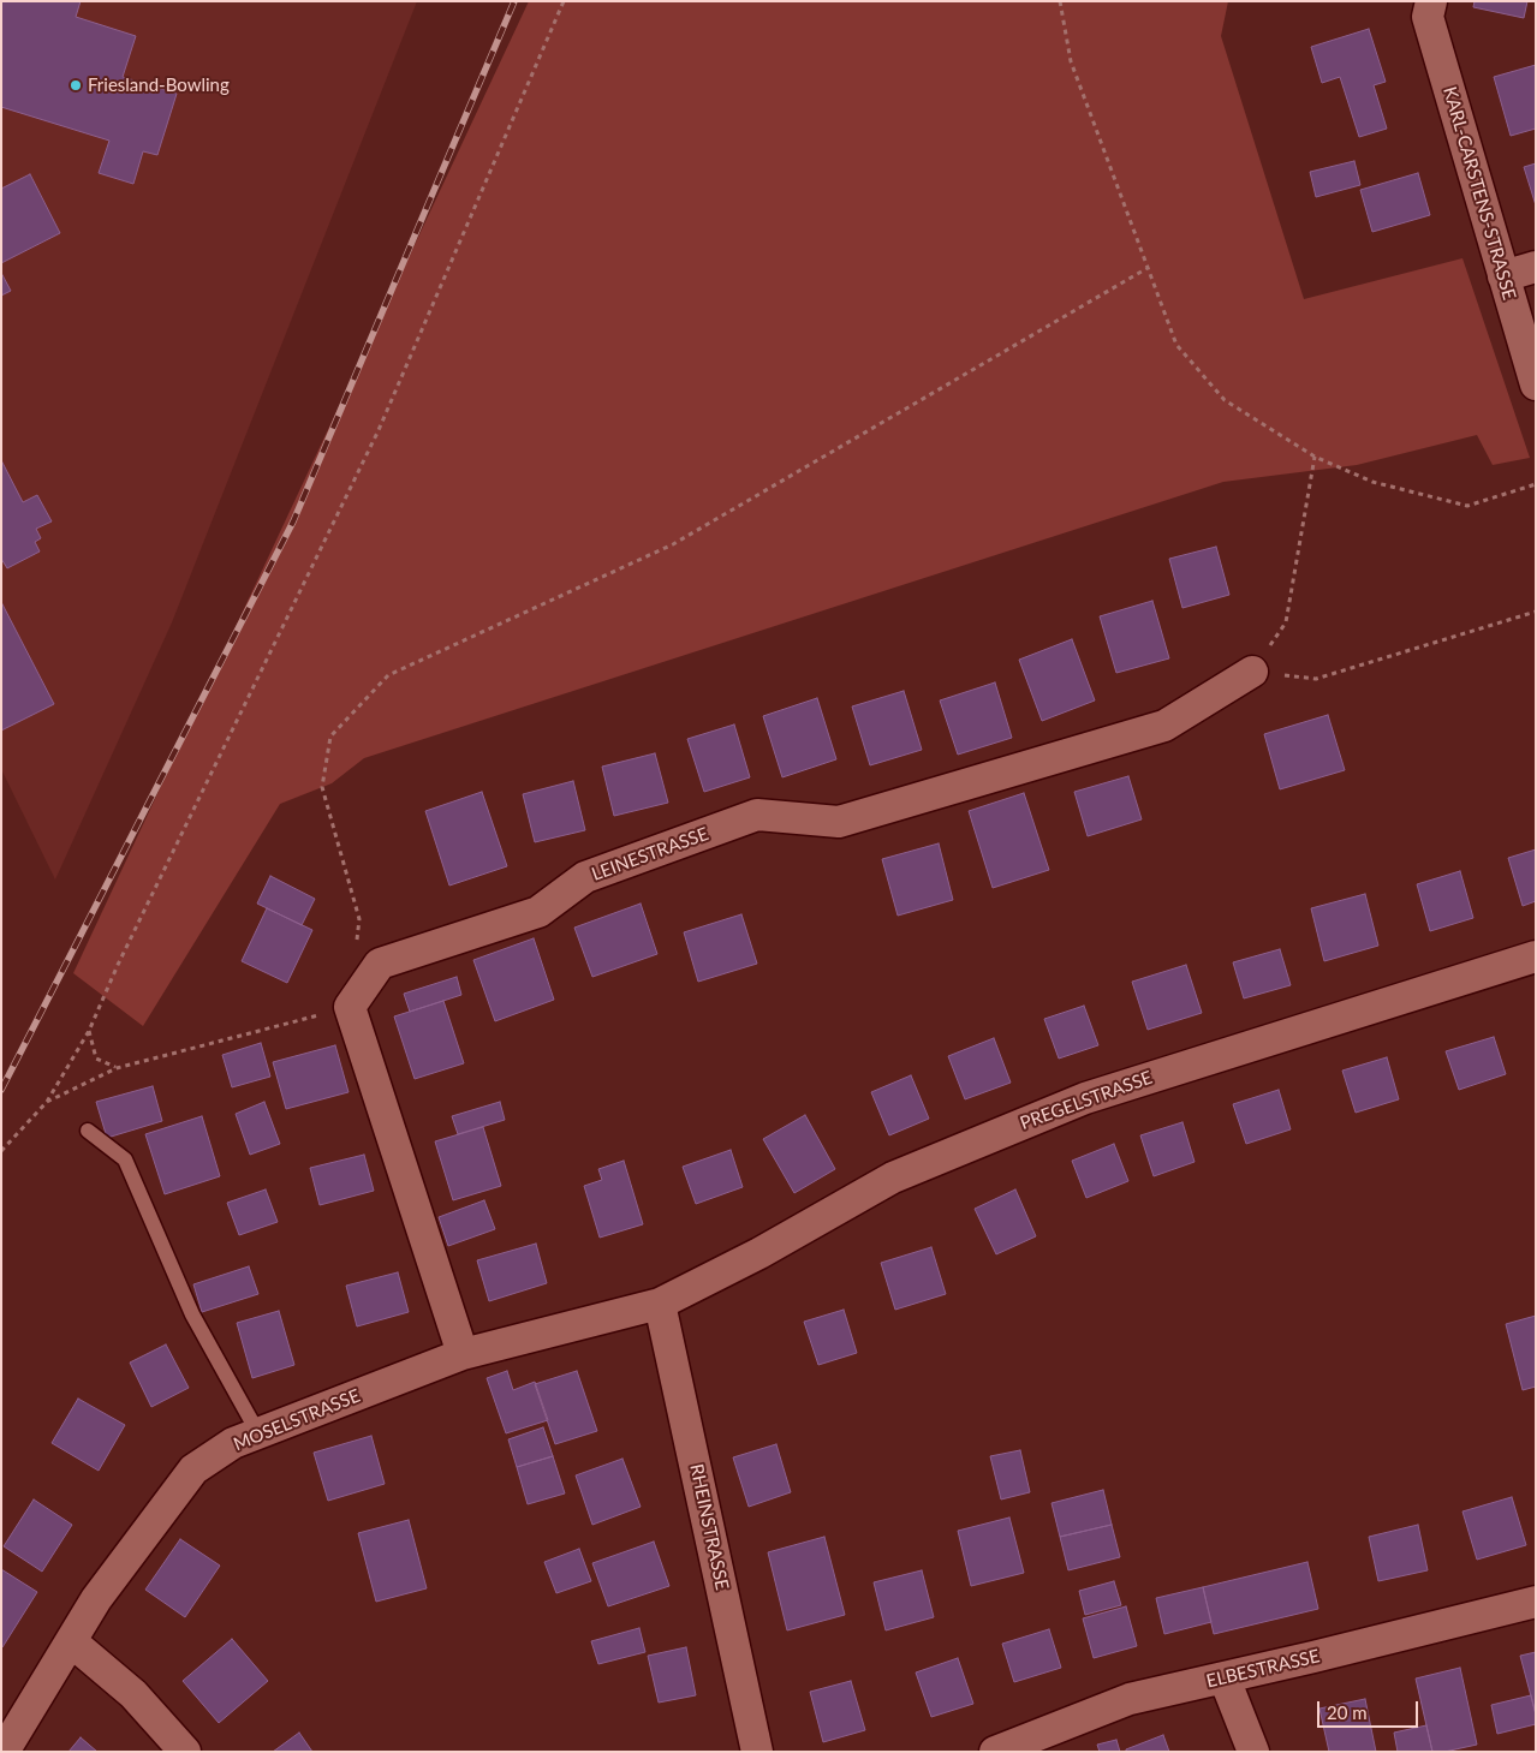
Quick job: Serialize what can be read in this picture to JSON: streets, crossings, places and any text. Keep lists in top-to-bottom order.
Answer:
{
  "streets": {
    "street": [
      "KARL-CARSTENS-STRASSE",
      "LEINESTRASSE",
      "PREGELSTRASSE",
      "MOSELSTRASSE",
      "RHEINSTRASSE",
      "ELBESTRASSE"
    ]
  },
  "crossings": [
    ["PREGELSTRASSE", "MOSELSTRASSE"],
    ["PREGELSTRASSE", "RHEINSTRASSE"],
    ["MOSELSTRASSE", "RHEINSTRASSE"]
  ],
  "places": ["Friesland-Bowling"],
  "scale_bar": "20 m"
}
